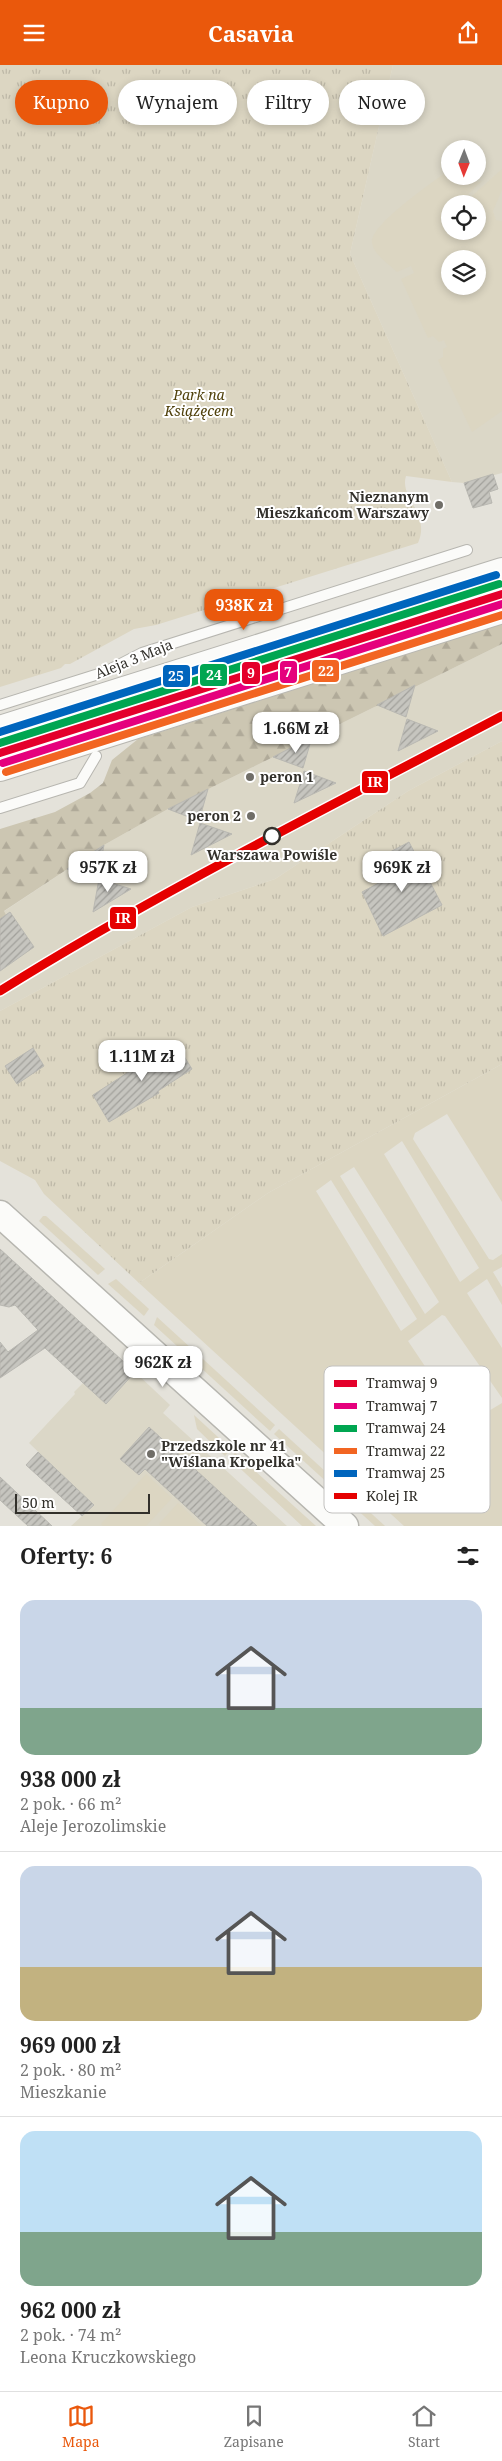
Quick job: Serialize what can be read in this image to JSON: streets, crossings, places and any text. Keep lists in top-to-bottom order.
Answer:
{
  "streets": {
    "lane": ["Aleja 3 Maja"]
  },
  "parks": ["Park na Książęcem"],
  "places": [
    "Nieznanym Mieszkańcom Warszawy",
    "peron 1",
    "peron 2",
    "Warszawa Powiśle",
    "Przedszkole nr 41 \"Wiślana Kropelka\""
  ],
  "lines": [
    "tram line 25",
    "tram line 24",
    "tram line 9",
    "tram line 7",
    "tram line 22",
    "rail line IR"
  ],
  "legend": [
    "Tramwaj 9",
    "Tramwaj 7",
    "Tramwaj 24",
    "Tramwaj 22",
    "Tramwaj 25",
    "Kolej IR"
  ],
  "scale_bar": "50 m",
  "north": "bottom",
  "page": {
    "header": "Casavia",
    "chip": [
      "Kupno",
      "Wynajem",
      "Filtry",
      "Nowe"
    ],
    "price": [
      "938K zł",
      "1.66M zł",
      "957K zł",
      "969K zł",
      "1.11M zł",
      "962K zł"
    ],
    "scale": "50 m",
    "heading": "Oferty: 6",
    "list": [
      {
        "name": "938 000 zł",
        "note": "2 pok. · 66 m² · Aleje Jerozolimskie"
      },
      {
        "name": "969 000 zł",
        "note": "2 pok. · 80 m² · Mieszkanie"
      },
      {
        "name": "962 000 zł",
        "note": "2 pok. · 74 m² · Leona Kruczkowskiego"
      }
    ],
    "tabs": ["Mapa", "Zapisane", "Start"]
  }
}
